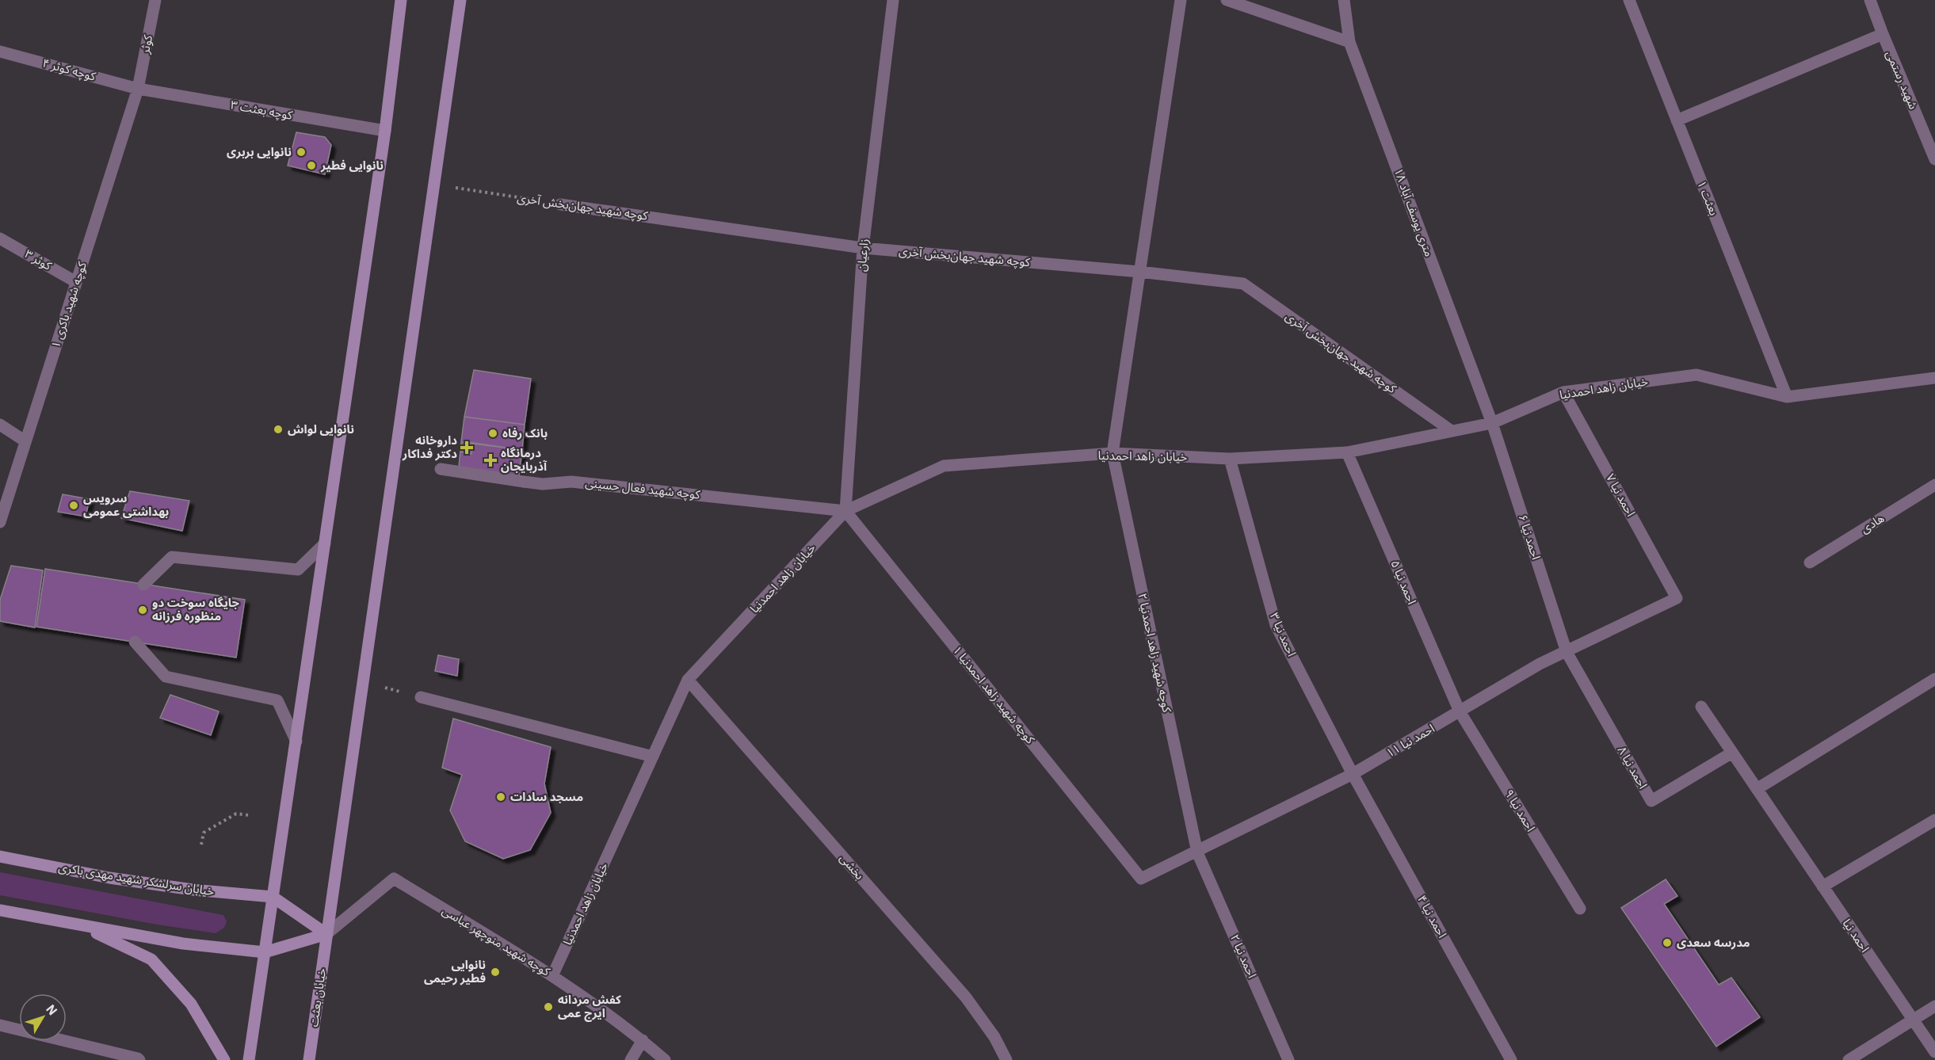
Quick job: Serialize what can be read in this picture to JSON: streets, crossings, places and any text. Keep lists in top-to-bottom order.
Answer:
{
  "streets": {
    "main road": ["خیابان سرلشکر شهید مهدی باکری", "خیابان بعثت"],
    "street": [
      "کوثر",
      "کوچه کوثر ۴",
      "شهید رستمی",
      "کوچه بعثت ۳",
      "بعثت ۱",
      "کوچه شهید جهان‌بخش آخری",
      "۱۸ متری یوسف آباد",
      "زارعیان",
      "کوثر ۳",
      "کوچه شهید باکری ۱",
      "خیابان زاهد احمدنیا",
      "کوچه شهید فعال حسینی",
      "احمد نیا ۷",
      "هادی",
      "احمد نیا ۶",
      "احمد نیا ۵",
      "احمد نیا ۳",
      "کوچه شهید زاهد احمدنیا ۲",
      "کوچه شهید زاهد احمدنیا ۱",
      "احمد نیا ۱۱",
      "احمد نیا ۸",
      "احمد نیا ۹",
      "بخشی",
      "احمد نیا ۴",
      "احمد نیا",
      "کوچه شهید منوچهر عباسی",
      "احمد نیا ۲"
    ]
  },
  "crossings": [
    ["کوثر", "کوچه کوثر ۴"],
    ["کوثر", "کوچه بعثت ۳"],
    ["کوثر", "کوچه شهید باکری ۱"],
    ["کوچه کوثر ۴", "کوچه بعثت ۳"],
    ["کوچه کوثر ۴", "کوچه شهید باکری ۱"],
    ["کوچه بعثت ۳", "کوچه شهید باکری ۱"],
    ["بعثت ۱", "خیابان زاهد احمدنیا"],
    ["کوچه شهید جهان‌بخش آخری", "زارعیان"],
    ["کوچه شهید جهان‌بخش آخری", "خیابان زاهد احمدنیا"],
    ["کوچه شهید جهان‌بخش آخری", "خیابان بعثت"],
    ["۱۸ متری یوسف آباد", "خیابان زاهد احمدنیا"],
    ["۱۸ متری یوسف آباد", "احمد نیا ۶"],
    ["زارعیان", "خیابان زاهد احمدنیا"],
    ["زارعیان", "کوچه شهید فعال حسینی"],
    ["زارعیان", "کوچه شهید زاهد احمدنیا ۱"],
    ["کوثر ۳", "کوچه شهید باکری ۱"],
    ["خیابان زاهد احمدنیا", "کوچه شهید فعال حسینی"],
    ["خیابان زاهد احمدنیا", "احمد نیا ۷"],
    ["خیابان زاهد احمدنیا", "احمد نیا ۶"],
    ["خیابان زاهد احمدنیا", "احمد نیا ۵"],
    ["خیابان زاهد احمدنیا", "احمد نیا ۳"],
    ["خیابان زاهد احمدنیا", "کوچه شهید زاهد احمدنیا ۲"],
    ["خیابان زاهد احمدنیا", "کوچه شهید زاهد احمدنیا ۱"],
    ["خیابان زاهد احمدنیا", "بخشی"],
    ["خیابان زاهد احمدنیا", "کوچه شهید منوچهر عباسی"],
    ["کوچه شهید فعال حسینی", "کوچه شهید زاهد احمدنیا ۱"],
    ["احمد نیا ۷", "احمد نیا ۱۱"],
    ["احمد نیا ۶", "احمد نیا ۱۱"],
    ["احمد نیا ۶", "احمد نیا ۸"],
    ["احمد نیا ۵", "احمد نیا ۱۱"],
    ["احمد نیا ۵", "احمد نیا ۹"],
    ["احمد نیا ۳", "احمد نیا ۱۱"],
    ["احمد نیا ۳", "احمد نیا ۴"],
    ["کوچه شهید زاهد احمدنیا ۲", "احمد نیا ۱۱"],
    ["کوچه شهید زاهد احمدنیا ۲", "احمد نیا ۲"],
    ["کوچه شهید زاهد احمدنیا ۱", "احمد نیا ۱۱"],
    ["احمد نیا ۱۱", "احمد نیا ۸"],
    ["احمد نیا ۱۱", "احمد نیا ۹"],
    ["احمد نیا ۱۱", "احمد نیا ۴"],
    ["احمد نیا ۱۱", "احمد نیا ۲"],
    ["احمد نیا ۸", "احمد نیا"],
    ["کوچه شهید منوچهر عباسی", "خیابان بعثت"]
  ],
  "places": {
    "other": [
      "نانوایی بربری",
      "نانوایی فطیر",
      "نانوایی لواش",
      "بانک رفاه",
      "سرویس بهداشتی عمومی",
      "جایگاه سوخت دو منظوره فرزانه",
      "مسجد سادات",
      "مدرسه سعدی",
      "نانوایی فطیر رحیمی",
      "کفش مردانه ایرج عمی"
    ],
    "health": ["داروخانه دکتر فداکار", "درمانگاه آذربایجان"]
  },
  "north": "top right"
}
